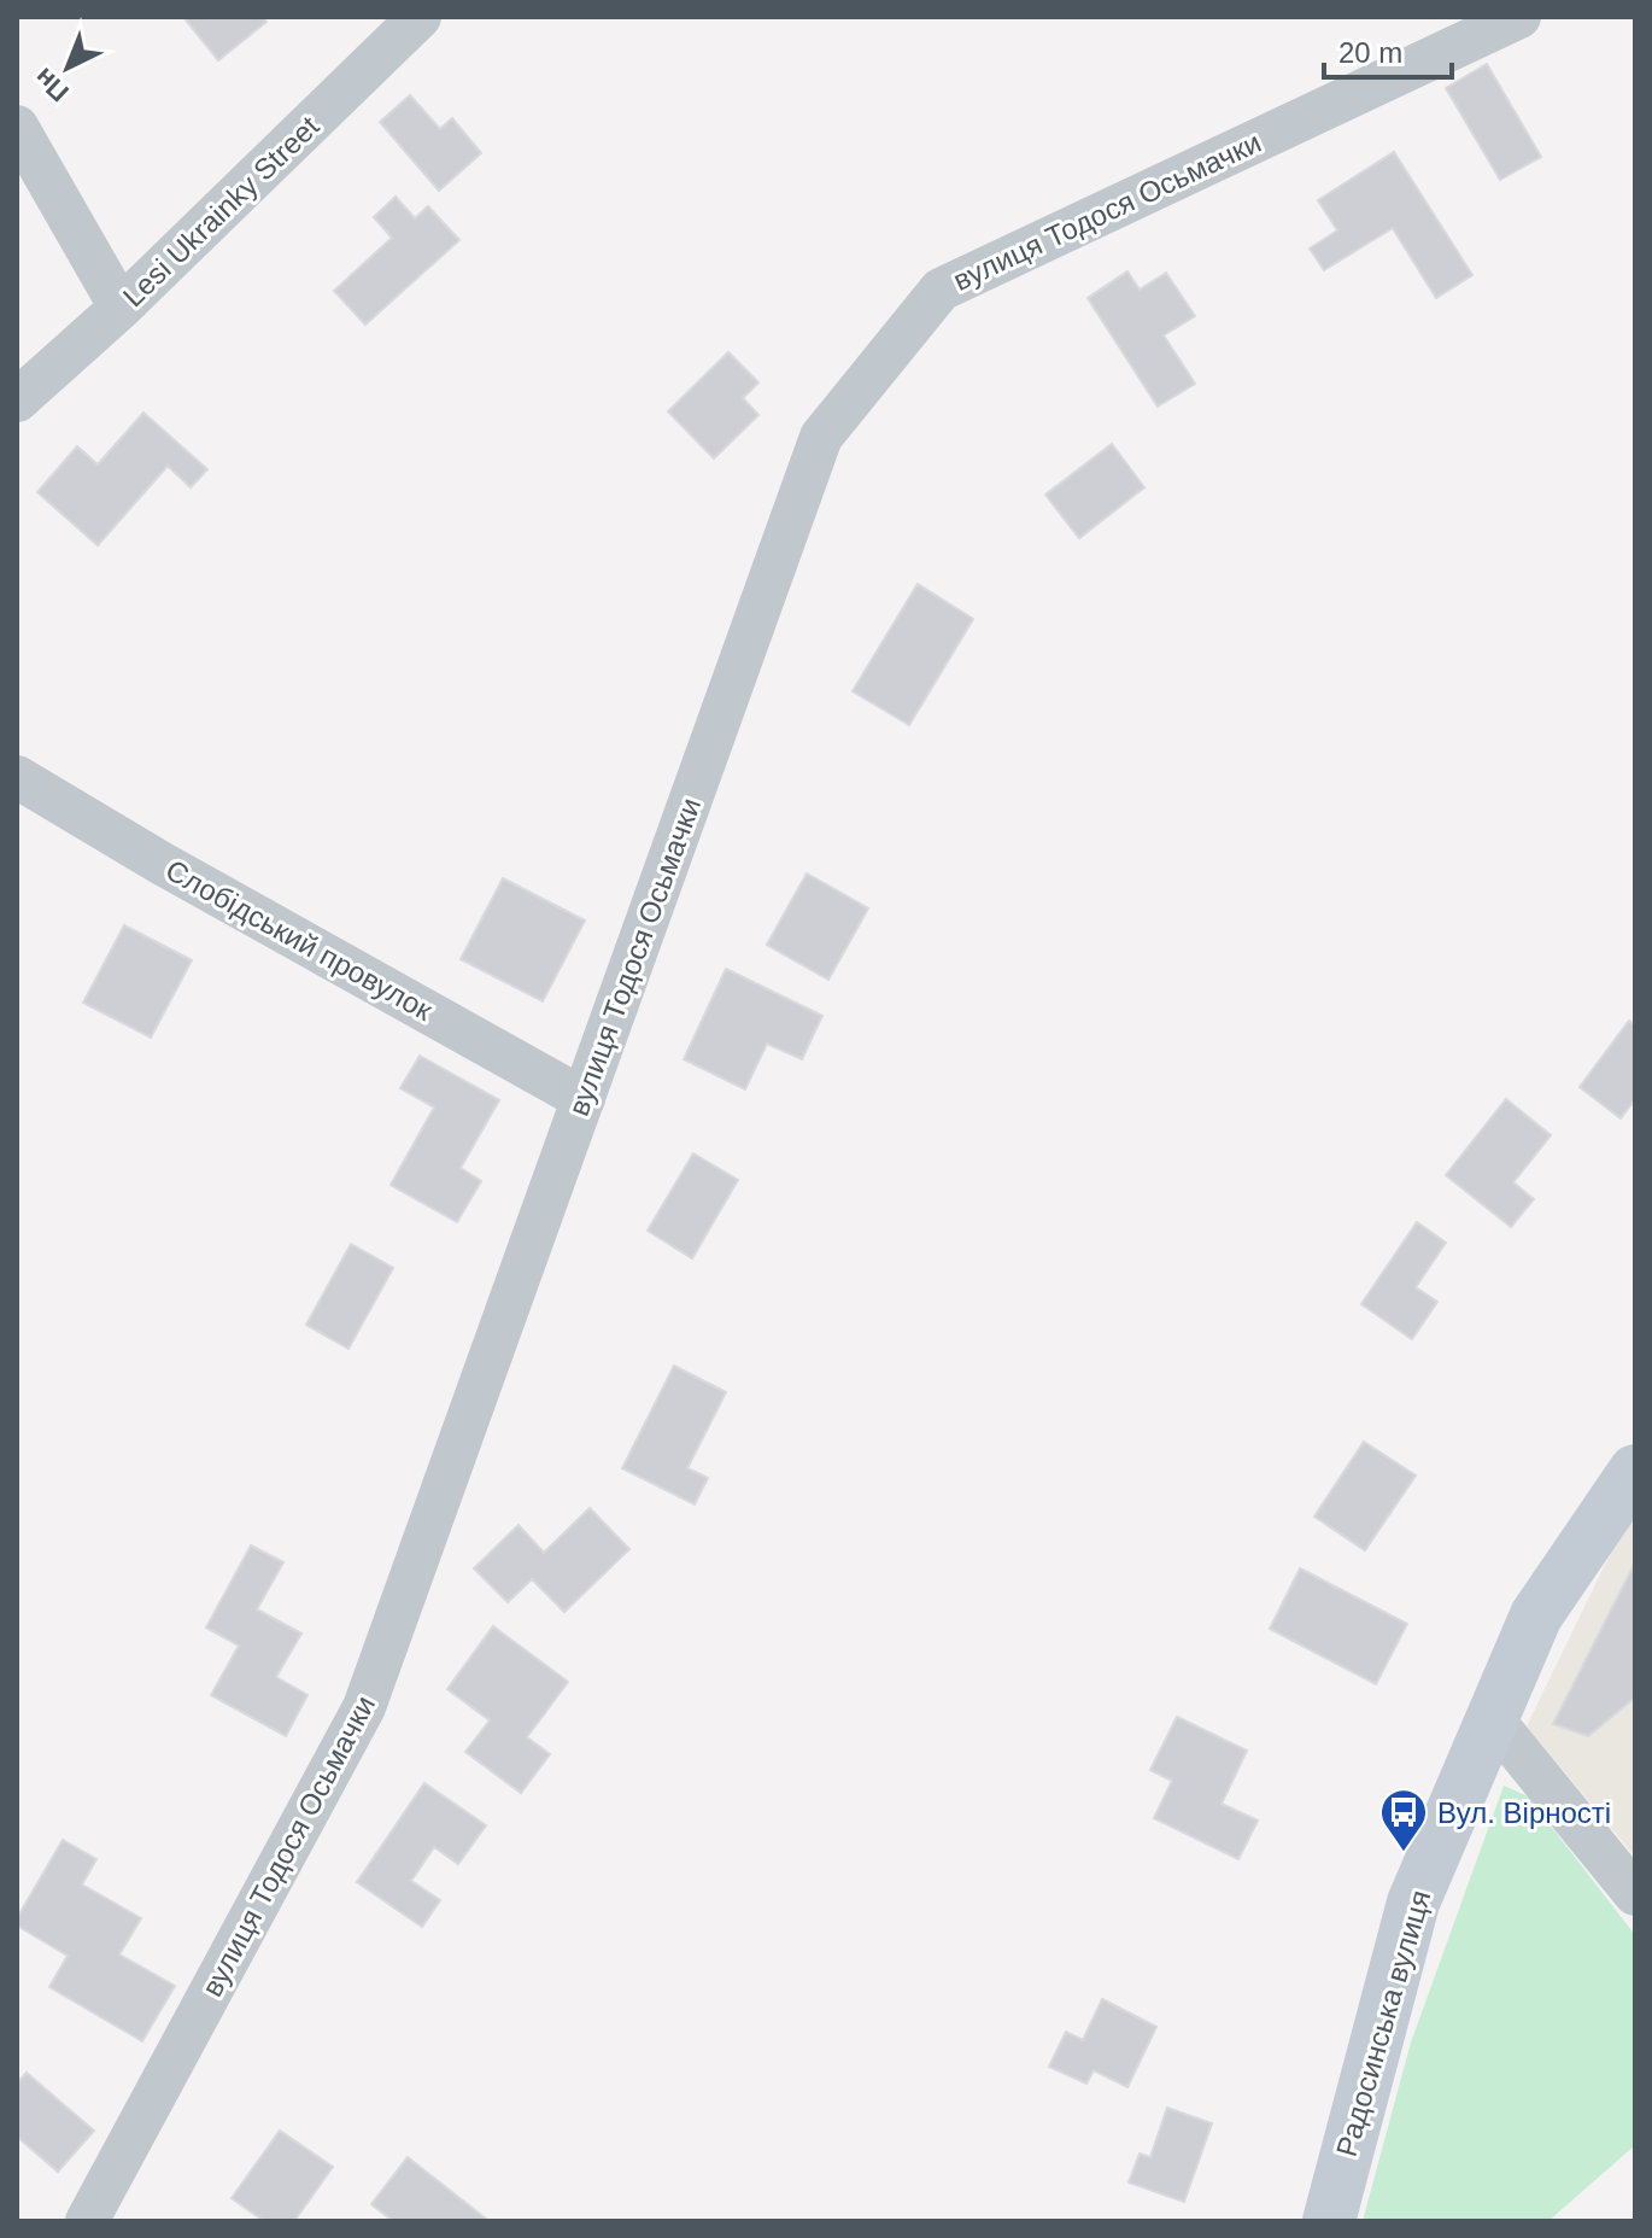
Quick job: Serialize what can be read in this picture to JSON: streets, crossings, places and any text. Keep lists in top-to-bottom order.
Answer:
{
  "streets": {
    "street": [
      "Lesi Ukrainky Street",
      "вулиця Тодося Осьмачки",
      "Слобідський провулок",
      "Радосинська вулиця"
    ]
  },
  "crossings": [
    ["вулиця Тодося Осьмачки", "Слобідський провулок"]
  ],
  "places": {
    "bus stop": ["Вул. Вірності"]
  },
  "scale_bar": "20 m",
  "north": "bottom left"
}
